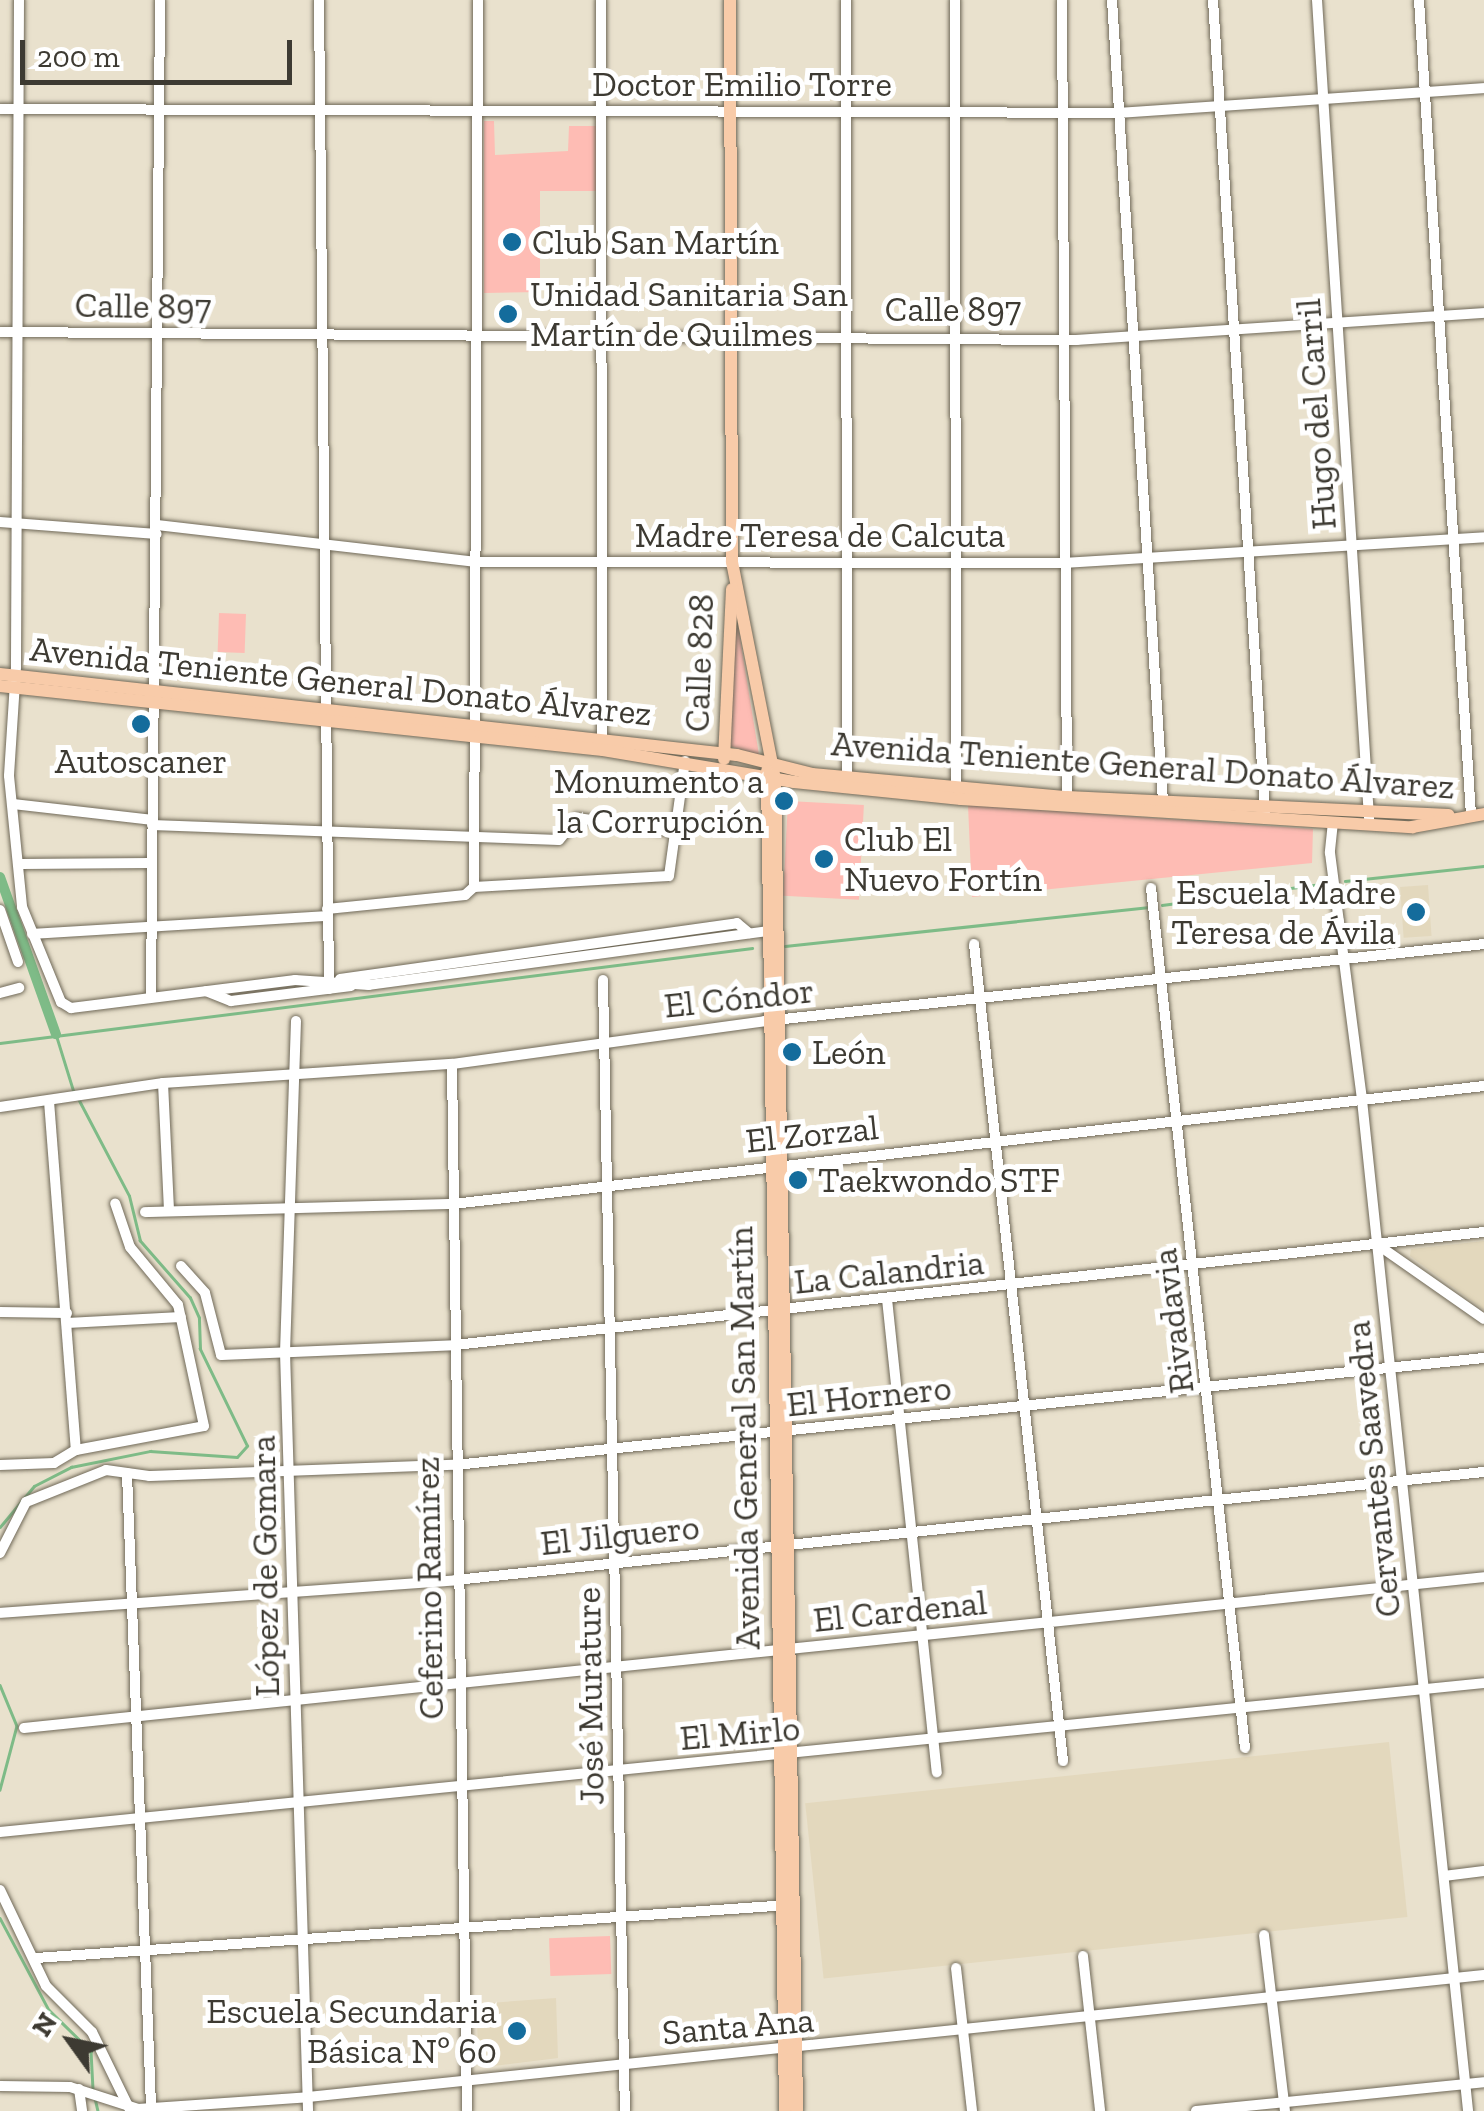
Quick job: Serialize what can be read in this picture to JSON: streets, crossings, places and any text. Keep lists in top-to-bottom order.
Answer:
{
  "streets": {
    "main road": ["Calle 828", "Avenida Teniente General Donato Álvarez", "Avenida General San Martín"],
    "street": [
      "Doctor Emilio Torre",
      "Calle 897",
      "Hugo del Carril",
      "Madre Teresa de Calcuta",
      "El Cóndor",
      "El Zorzal",
      "La Calandria",
      "Rivadavia",
      "El Hornero",
      "Cervantes Saavedra",
      "El Jilguero",
      "López de Gomara",
      "Ceferino Ramírez",
      "El Cardenal",
      "José Murature",
      "El Mirlo",
      "Santa Ana"
    ]
  },
  "crossings": [
    ["Doctor Emilio Torre", "Hugo del Carril"],
    ["Doctor Emilio Torre", "Avenida General San Martín"],
    ["Calle 897", "Hugo del Carril"],
    ["Calle 897", "Avenida General San Martín"],
    ["Hugo del Carril", "Madre Teresa de Calcuta"],
    ["Hugo del Carril", "Avenida Teniente General Donato Álvarez"],
    ["Madre Teresa de Calcuta", "Calle 828"],
    ["Madre Teresa de Calcuta", "Avenida General San Martín"],
    ["Calle 828", "Avenida Teniente General Donato Álvarez"],
    ["Calle 828", "Avenida General San Martín"],
    ["Avenida Teniente General Donato Álvarez", "Avenida General San Martín"],
    ["Avenida Teniente General Donato Álvarez", "Cervantes Saavedra"],
    ["El Cóndor", "Rivadavia"],
    ["El Cóndor", "Avenida General San Martín"],
    ["El Cóndor", "Cervantes Saavedra"],
    ["El Cóndor", "López de Gomara"],
    ["El Cóndor", "Ceferino Ramírez"],
    ["El Cóndor", "José Murature"],
    ["El Zorzal", "Rivadavia"],
    ["El Zorzal", "Avenida General San Martín"],
    ["El Zorzal", "Cervantes Saavedra"],
    ["El Zorzal", "López de Gomara"],
    ["El Zorzal", "Ceferino Ramírez"],
    ["El Zorzal", "José Murature"],
    ["La Calandria", "Rivadavia"],
    ["La Calandria", "Avenida General San Martín"],
    ["La Calandria", "Cervantes Saavedra"],
    ["La Calandria", "López de Gomara"],
    ["La Calandria", "Ceferino Ramírez"],
    ["La Calandria", "José Murature"],
    ["Rivadavia", "El Hornero"],
    ["Rivadavia", "El Jilguero"],
    ["Rivadavia", "El Cardenal"],
    ["Rivadavia", "El Mirlo"],
    ["El Hornero", "Avenida General San Martín"],
    ["El Hornero", "Cervantes Saavedra"],
    ["El Hornero", "López de Gomara"],
    ["El Hornero", "Ceferino Ramírez"],
    ["El Hornero", "José Murature"],
    ["Avenida General San Martín", "El Jilguero"],
    ["Avenida General San Martín", "El Cardenal"],
    ["Avenida General San Martín", "El Mirlo"],
    ["Avenida General San Martín", "Santa Ana"],
    ["Cervantes Saavedra", "El Jilguero"],
    ["Cervantes Saavedra", "El Cardenal"],
    ["Cervantes Saavedra", "El Mirlo"],
    ["Cervantes Saavedra", "Santa Ana"],
    ["El Jilguero", "López de Gomara"],
    ["El Jilguero", "Ceferino Ramírez"],
    ["El Jilguero", "José Murature"],
    ["López de Gomara", "El Cardenal"],
    ["López de Gomara", "El Mirlo"],
    ["López de Gomara", "Santa Ana"],
    ["Ceferino Ramírez", "El Cardenal"],
    ["Ceferino Ramírez", "El Mirlo"],
    ["Ceferino Ramírez", "Santa Ana"],
    ["El Cardenal", "José Murature"],
    ["José Murature", "El Mirlo"],
    ["José Murature", "Santa Ana"]
  ],
  "places": [
    "Club San Martín",
    "Unidad Sanitaria San Martín de Quilmes",
    "Autoscaner",
    "Monumento a la Corrupción",
    "Club El Nuevo Fortín",
    "Escuela Madre Teresa de Ávila",
    "León",
    "Taekwondo STF",
    "Escuela Secundaria Básica Nº 60"
  ],
  "scale_bar": "200 m",
  "north": "top left"
}
